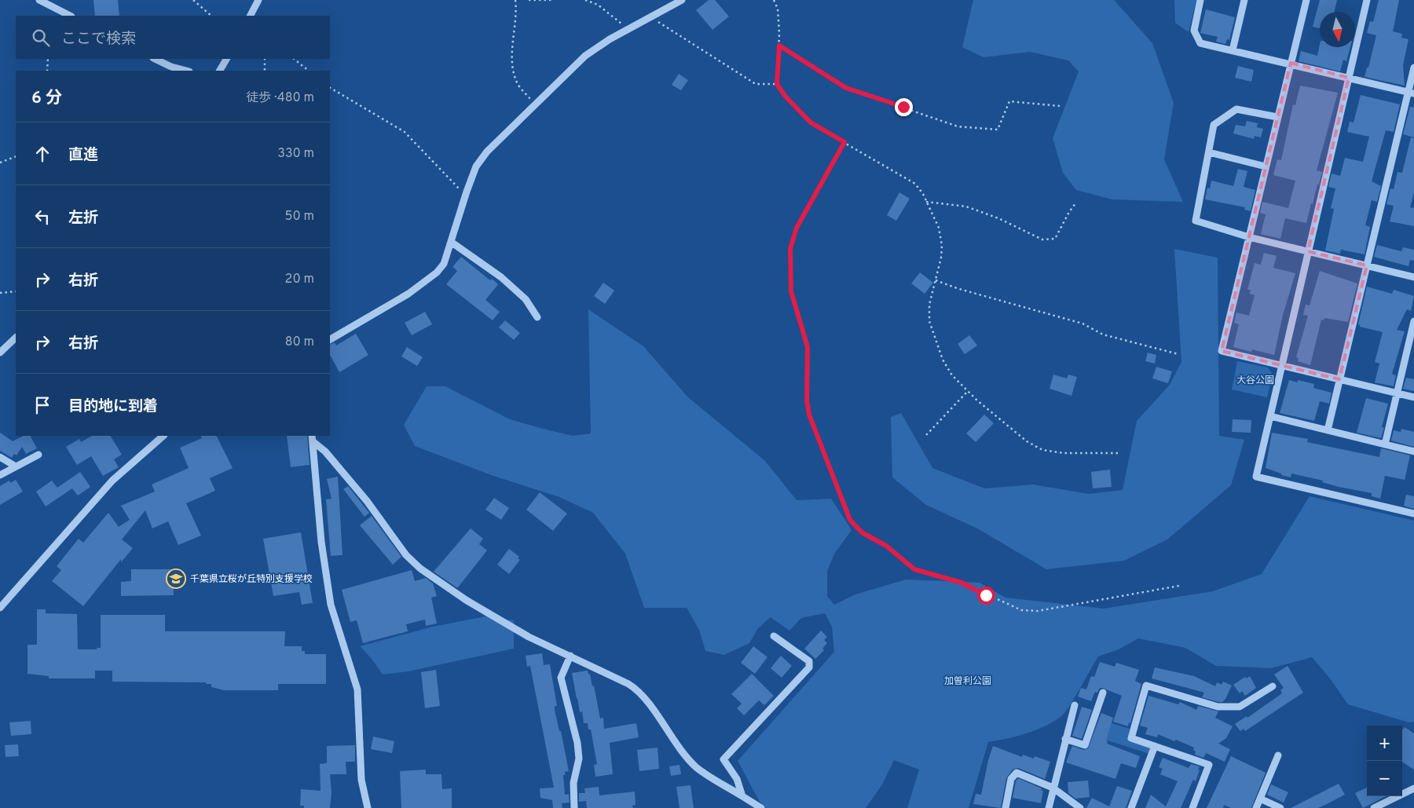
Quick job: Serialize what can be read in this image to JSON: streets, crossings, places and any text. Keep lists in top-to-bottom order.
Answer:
{
  "parks": ["大谷公園", "加曽利公園"],
  "places": {
    "school or university": ["千葉県立桜が丘特別支援学校"]
  },
  "north": "bottom",
  "page": {
    "search": "ここで検索",
    "heading": ["6 分", "徒歩 · 480 m"],
    "list": [
      ["直進", "330 m"],
      ["左折", "50 m"],
      ["右折", "20 m"],
      ["右折", "80 m"],
      "目的地に到着"
    ],
    "map_buttons": ["+", "−"]
  }
}
